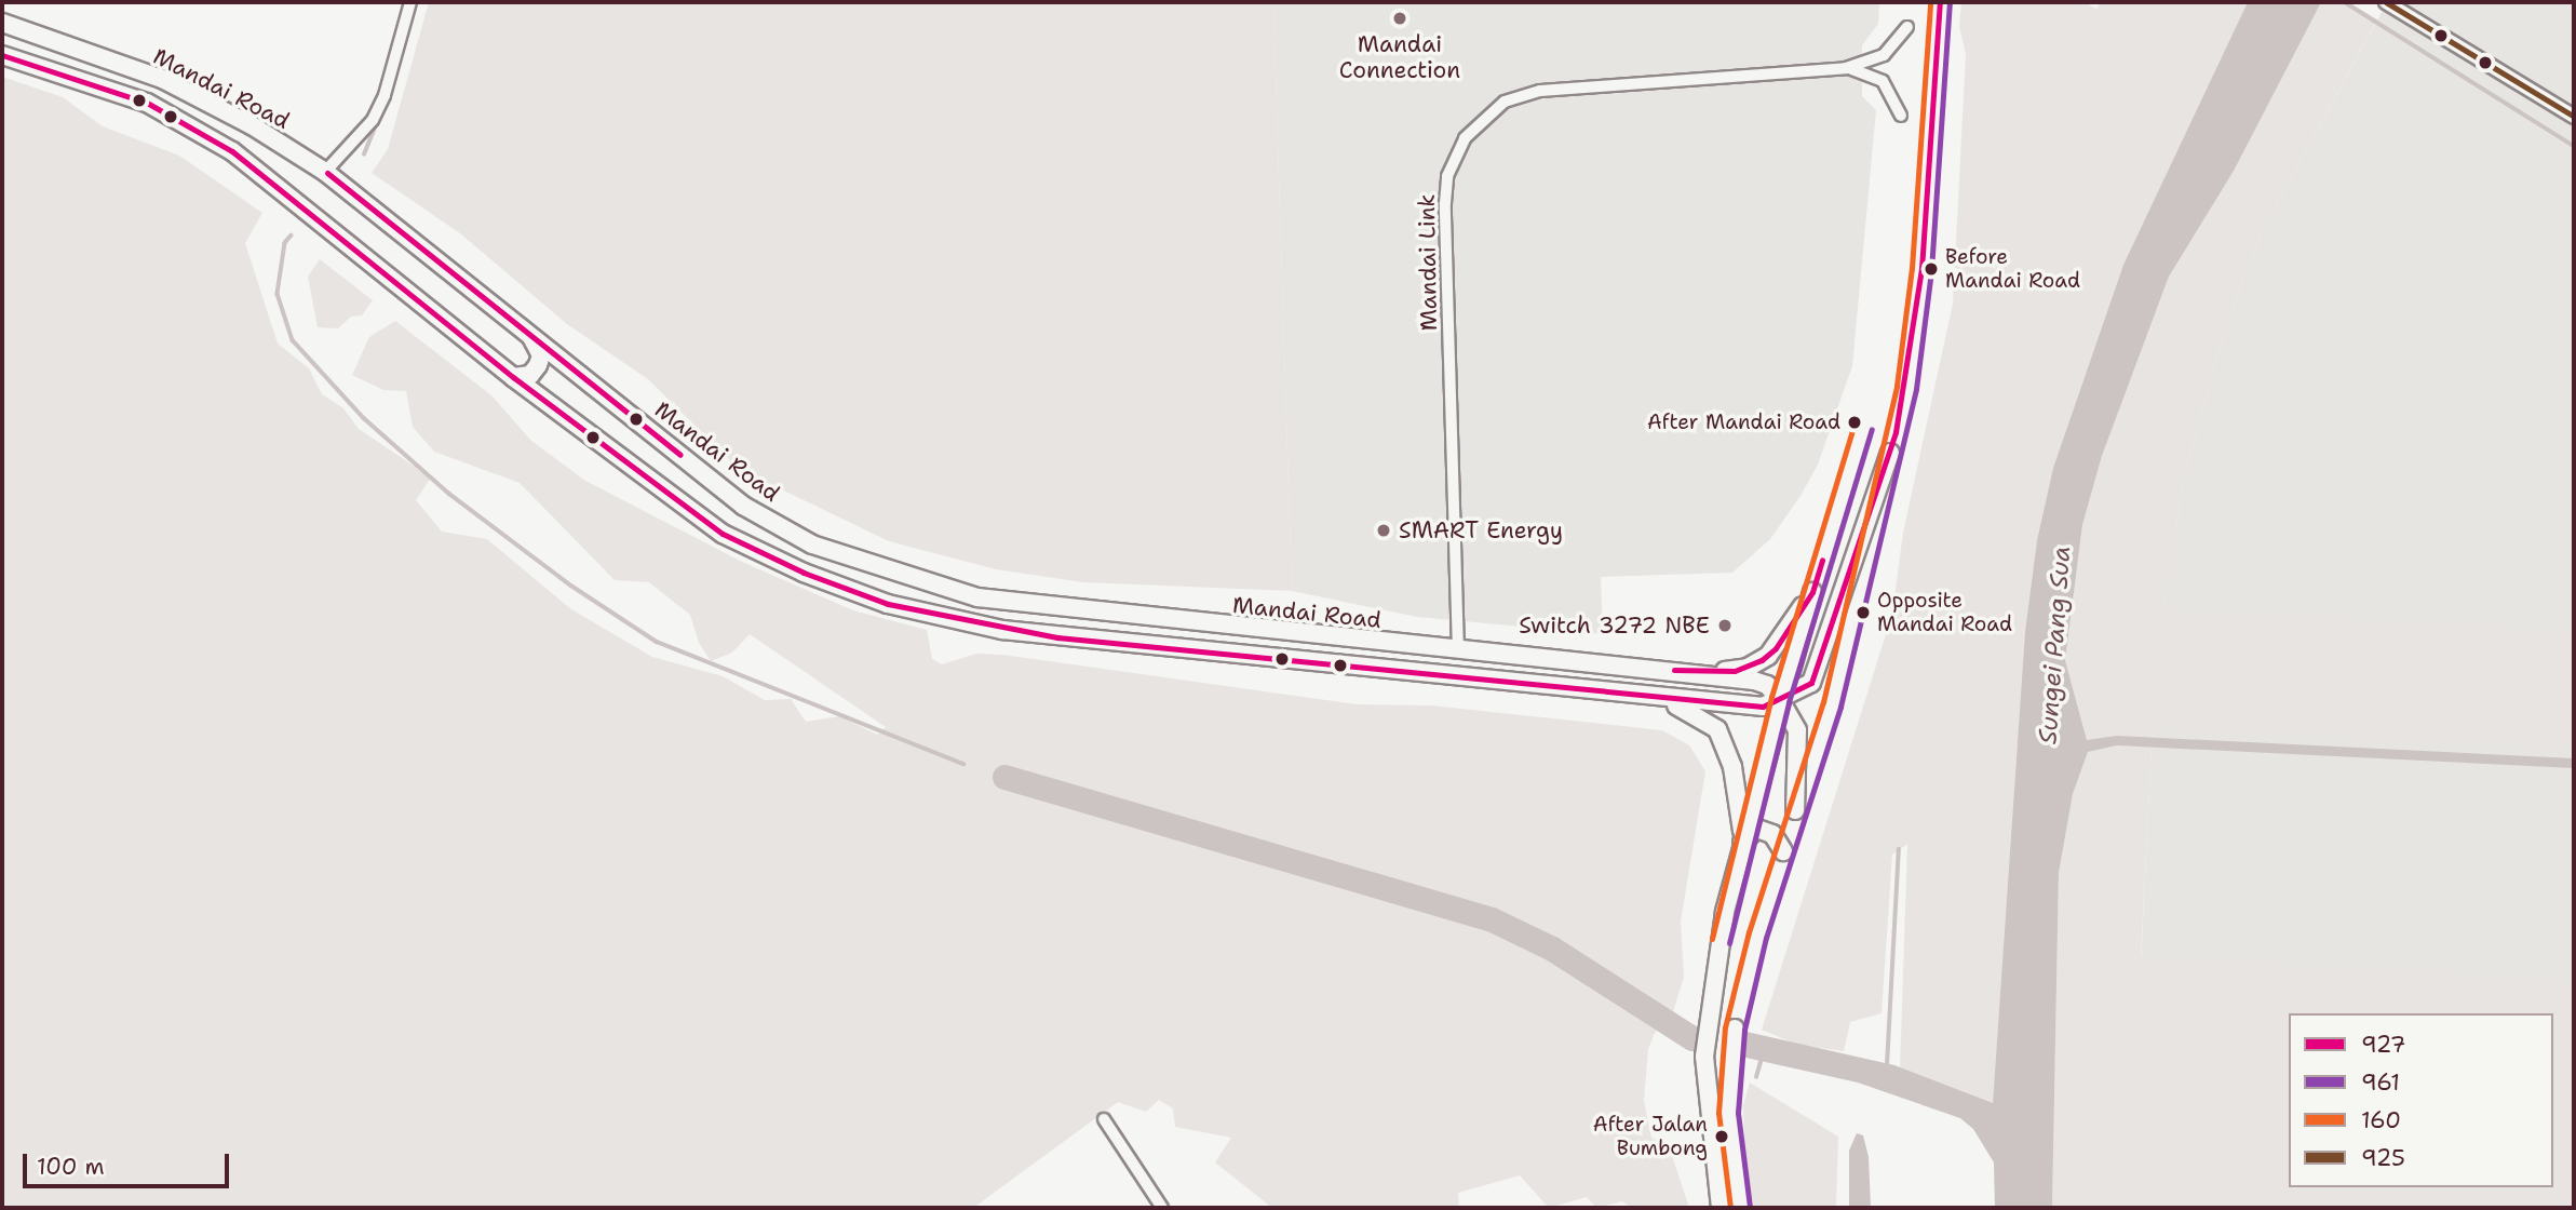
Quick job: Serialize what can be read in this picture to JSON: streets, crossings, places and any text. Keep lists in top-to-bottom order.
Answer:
{
  "streets": {
    "main road": ["Mandai Road"],
    "street": ["Mandai Link"]
  },
  "crossings": [
    ["Mandai Road", "Mandai Link"]
  ],
  "water": ["Sungei Pang Sua"],
  "places": [
    "Mandai Connection",
    "Before Mandai Road",
    "After Mandai Road",
    "SMART Energy",
    "Opposite Mandai Road",
    "Switch 3272 NBE",
    "After Jalan Bumbong"
  ],
  "lines": [
    "transit line 927",
    "transit line 160",
    "transit line 925",
    "transit line 961"
  ],
  "legend": [
    "927",
    "961",
    "160",
    "925"
  ],
  "scale_bar": "100 m"
}
